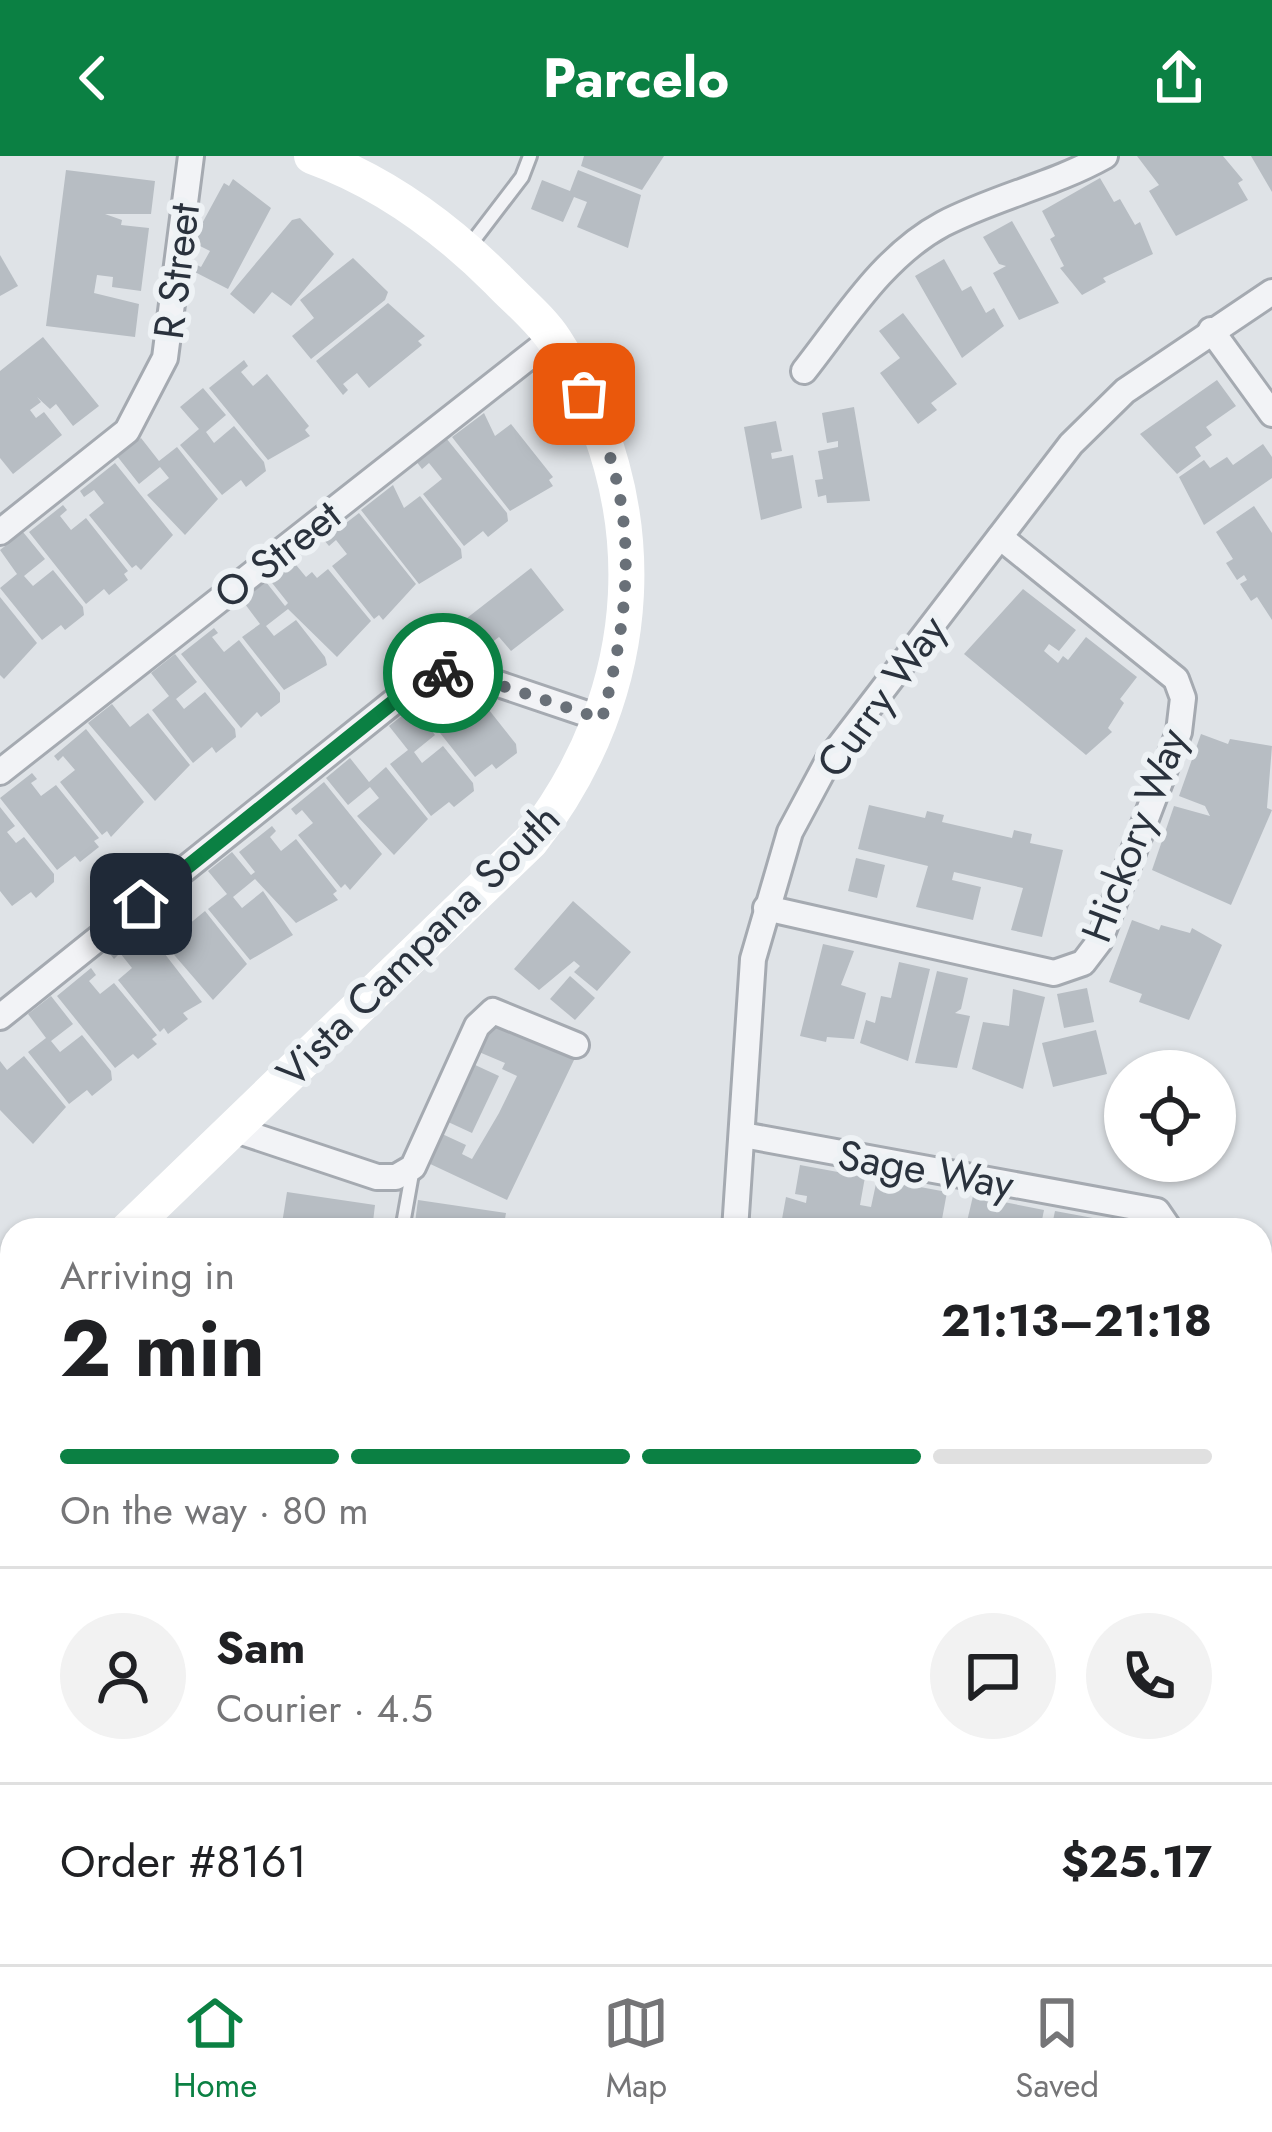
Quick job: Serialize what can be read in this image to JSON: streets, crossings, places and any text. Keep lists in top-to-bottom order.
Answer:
{
  "streets": {
    "street": [
      "R Street",
      "O Street",
      "Curry Way",
      "Hickory Way",
      "Vista Campana South",
      "Sage Way"
    ]
  },
  "crossings": [
    ["O Street", "Vista Campana South"],
    ["Curry Way", "Hickory Way"],
    ["Curry Way", "Sage Way"]
  ],
  "page": {
    "header": "Parcelo",
    "heading": ["2 min", "Arriving in", "21:13–21:18"],
    "panel": [
      "Sam",
      "Courier · 4.5",
      "Order #8161",
      "$25.17"
    ],
    "bar": "On the way · 80 m",
    "tabs": ["Home", "Map", "Saved"]
  }
}
